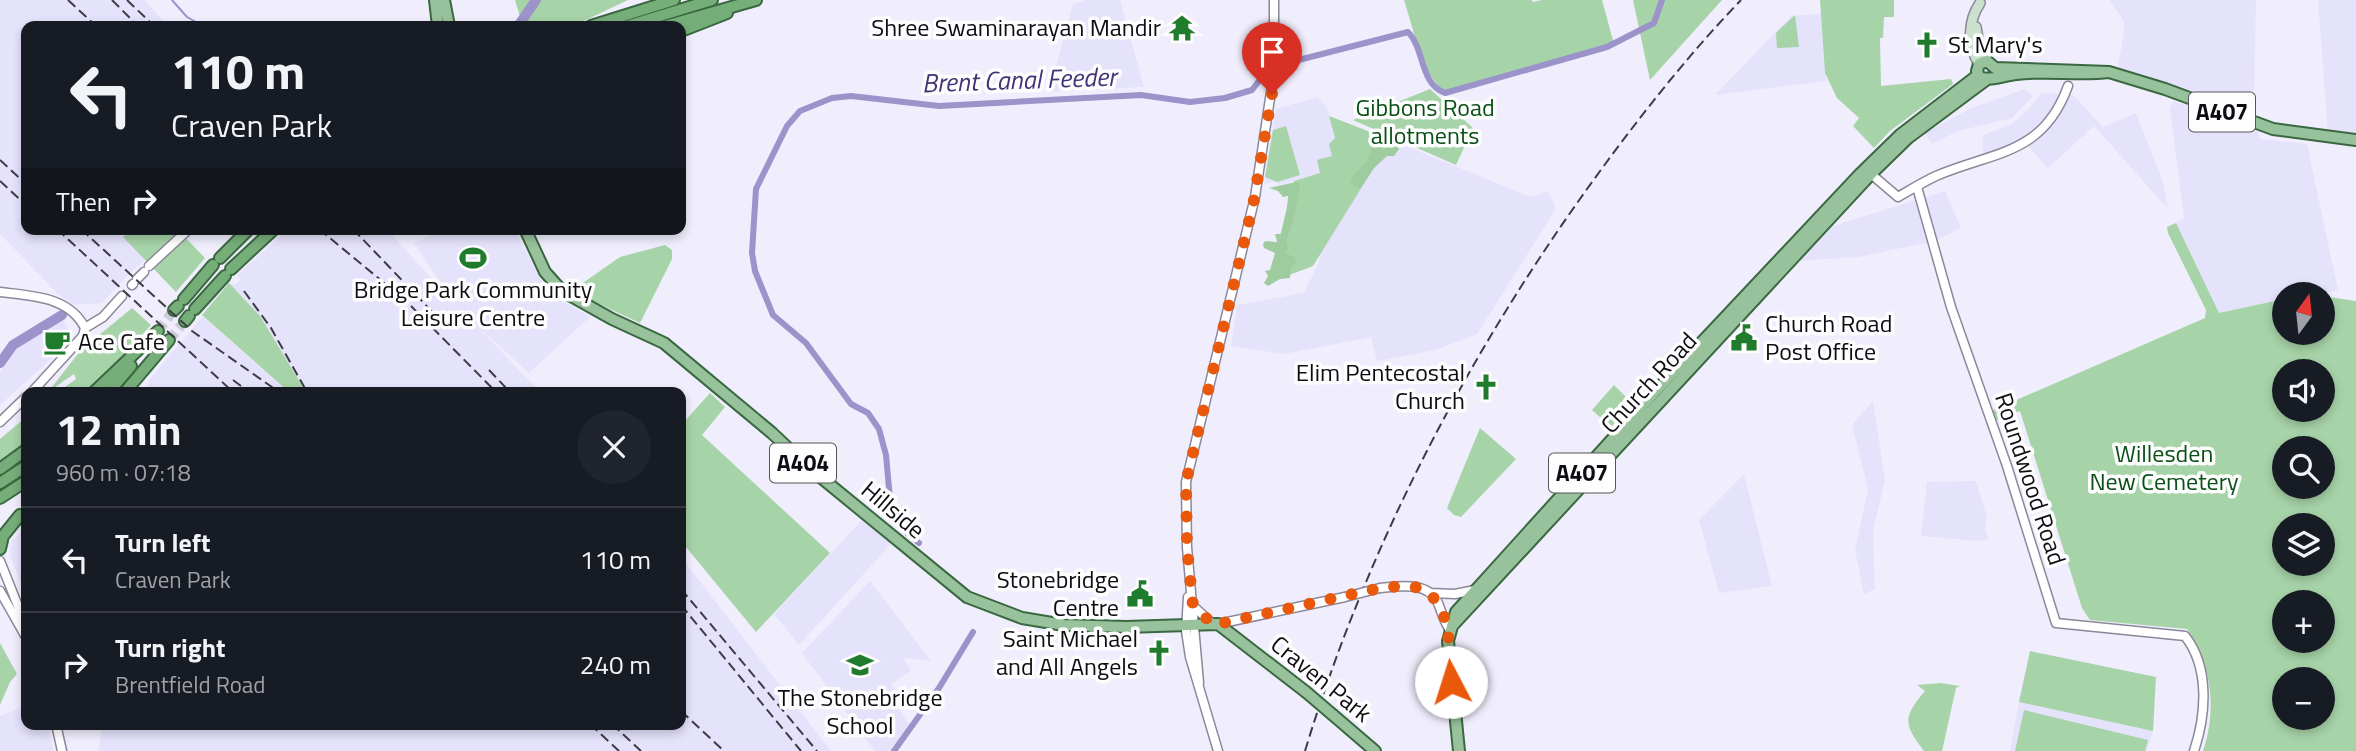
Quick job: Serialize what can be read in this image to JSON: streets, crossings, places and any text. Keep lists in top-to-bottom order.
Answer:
{
  "streets": {
    "main road": [
      "A407",
      "Church Road",
      "A404",
      "Hillside",
      "Craven Park"
    ],
    "street": ["Roundwood Road"]
  },
  "crossings": [
    ["A407", "Church Road"],
    ["Church Road", "Craven Park"],
    ["Hillside", "Craven Park"]
  ],
  "water": ["Brent Canal Feeder"],
  "parks": ["Gibbons Road allotments", "Willesden New Cemetery"],
  "places": {
    "temple": ["Shree Swaminarayan Mandir"],
    "church": ["St Mary's", "Elim Pentecostal Church", "Saint Michael and All Angels"],
    "sports": ["Bridge Park Community Leisure Centre"],
    "public building": ["Church Road Post Office", "Stonebridge Centre"],
    "cafe": ["Ace Cafe"],
    "school or university": ["The Stonebridge School"]
  },
  "north": "top",
  "page": {
    "turn": ["110 m", "Craven Park"],
    "then": "Then",
    "map_buttons": ["+", "−"],
    "heading": ["12 min", "960 m · 07:18"],
    "list": [
      {
        "name": "Turn left",
        "note": "Craven Park",
        "value": "110 m"
      },
      {
        "name": "Turn right",
        "note": "Brentfield Road",
        "value": "240 m"
      }
    ]
  }
}
